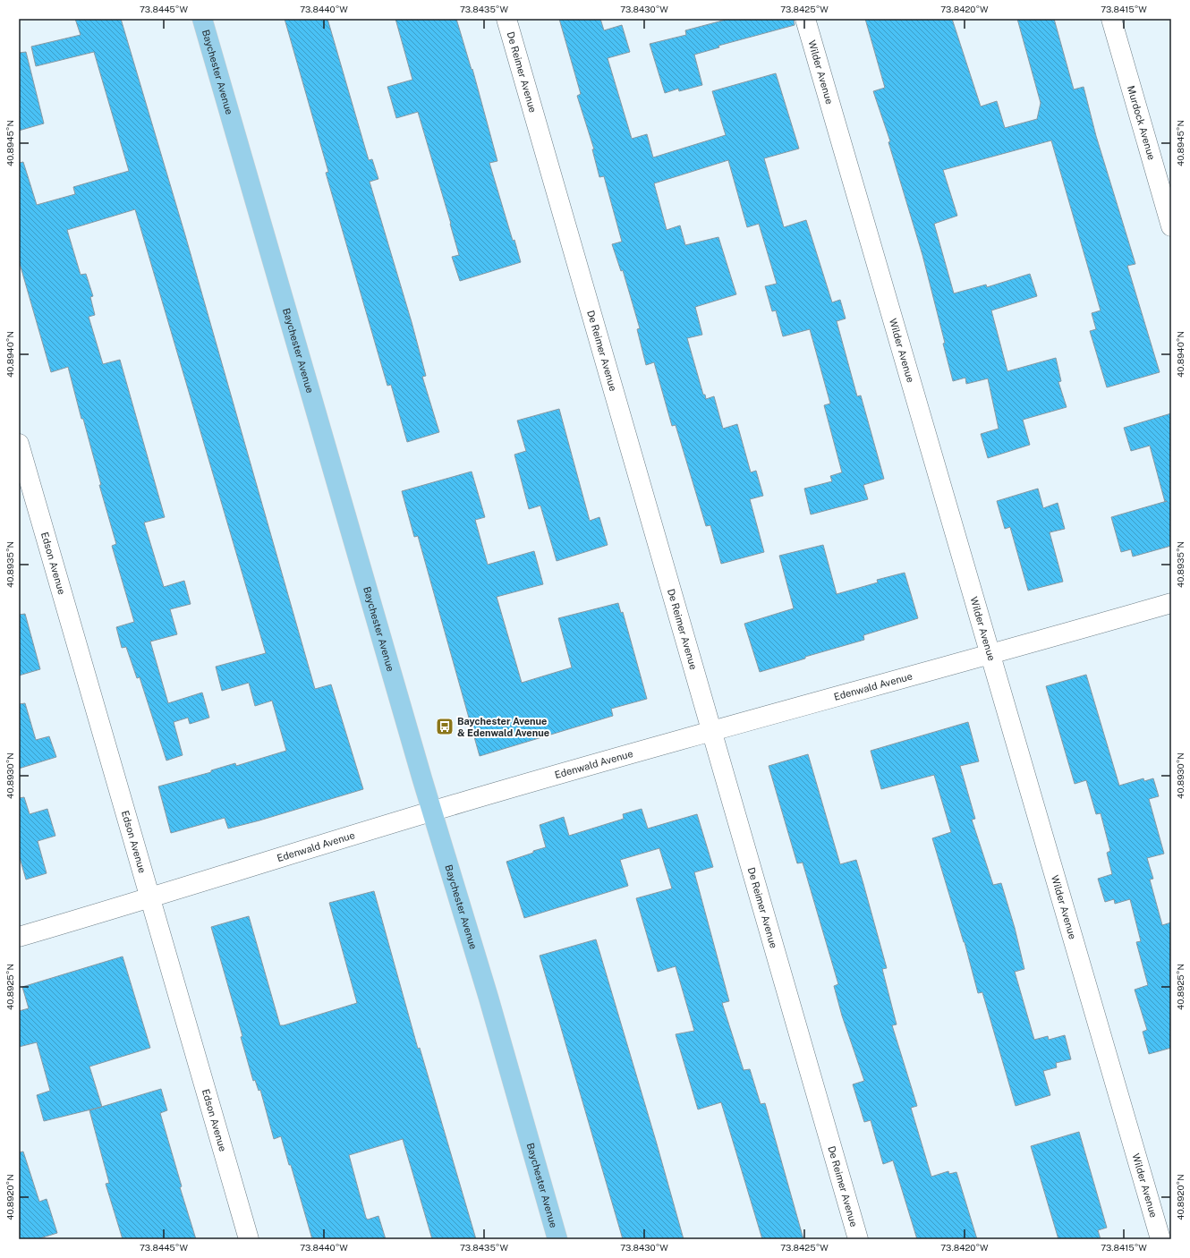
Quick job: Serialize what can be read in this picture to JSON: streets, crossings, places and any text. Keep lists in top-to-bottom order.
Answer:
{
  "streets": {
    "main road": ["Baychester Avenue"],
    "street": [
      "De Reimer Avenue",
      "Wilder Avenue",
      "Murdock Avenue",
      "Edson Avenue",
      "Edenwald Avenue"
    ]
  },
  "crossings": [
    ["De Reimer Avenue", "Edenwald Avenue"],
    ["Baychester Avenue", "Edenwald Avenue"],
    ["Wilder Avenue", "Edenwald Avenue"],
    ["Edson Avenue", "Edenwald Avenue"]
  ],
  "places": {
    "bus stop": ["Baychester Avenue & Edenwald Avenue"]
  },
  "coordinates": [
    "73.8445°W",
    "73.8440°W",
    "73.8435°W",
    "73.8430°W",
    "73.8425°W",
    "73.8420°W",
    "73.8415°W",
    "40.8945°N",
    "40.8940°N",
    "40.8935°N",
    "40.8930°N",
    "40.8925°N",
    "40.8920°N"
  ]
}
